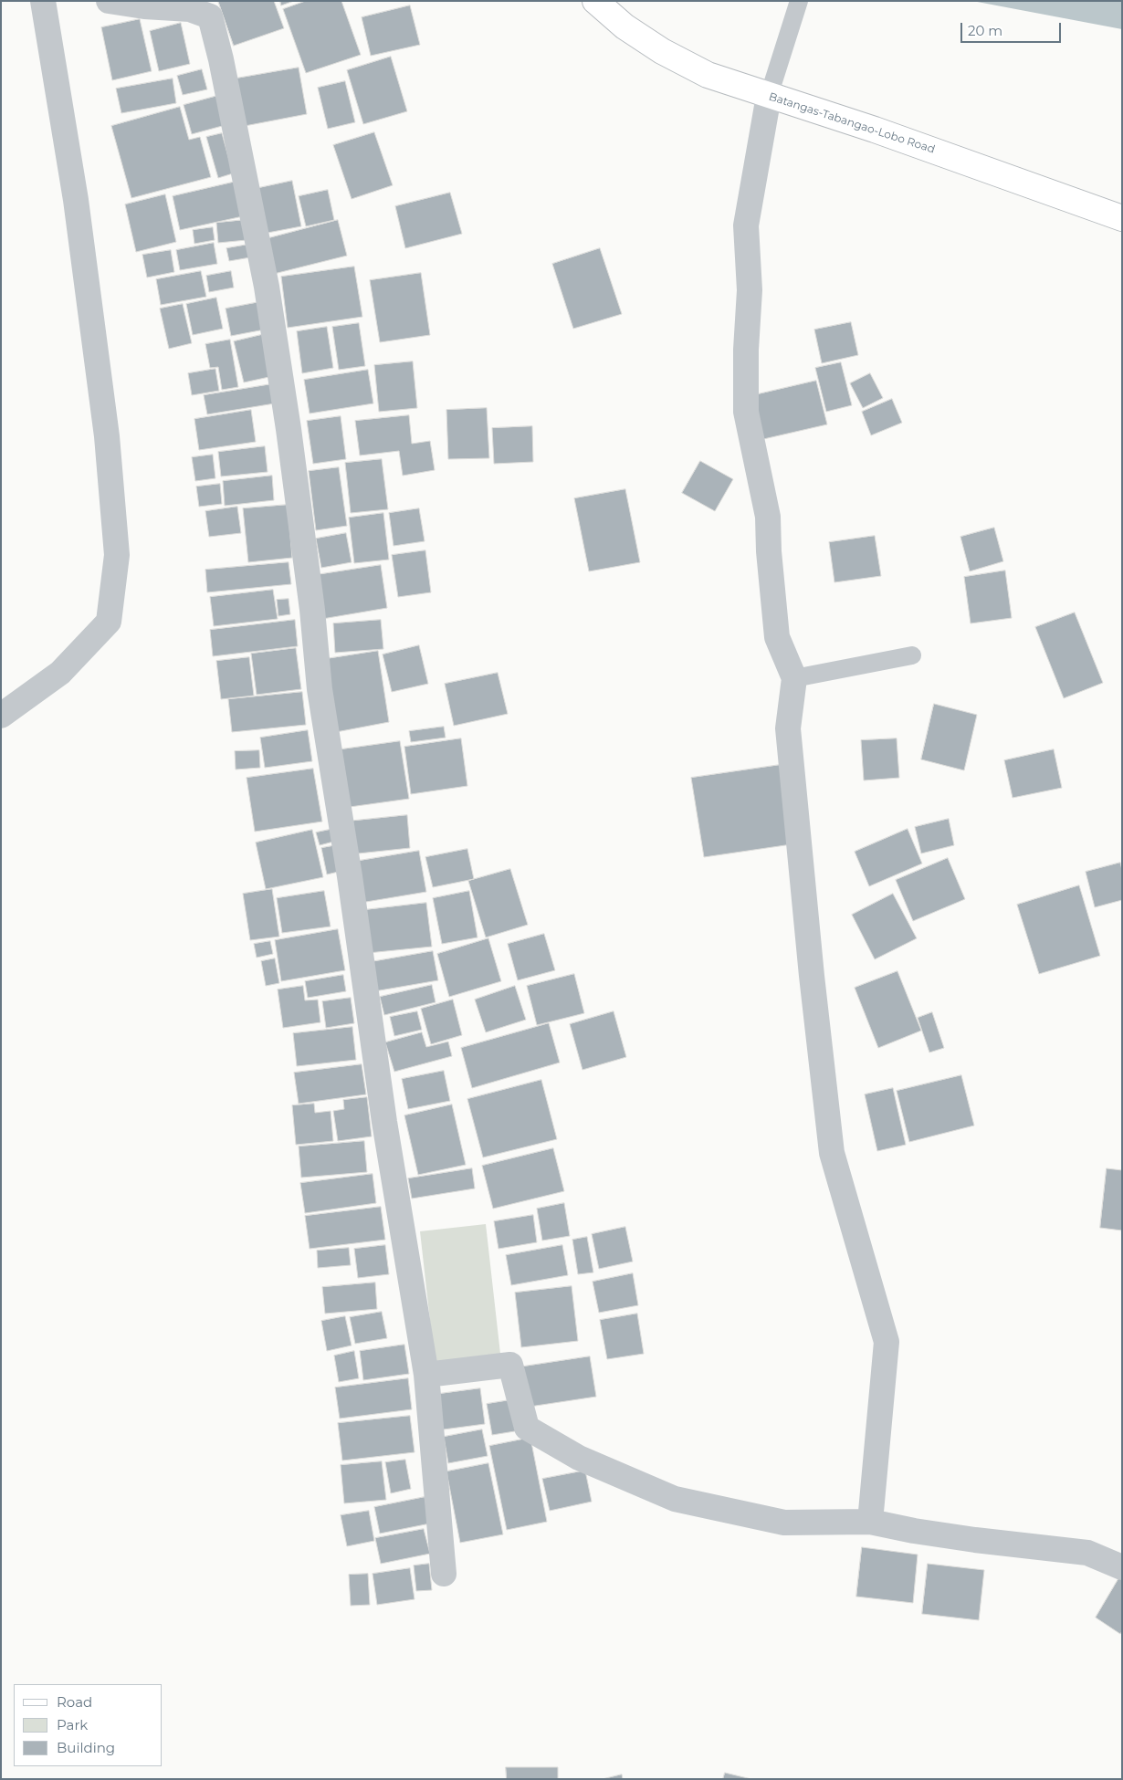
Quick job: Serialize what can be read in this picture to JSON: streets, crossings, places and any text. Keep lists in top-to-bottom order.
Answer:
{
  "streets": {
    "main road": ["Batangas-Tabangao-Lobo Road"]
  },
  "legend": ["Road", "Park", "Building"],
  "scale_bar": "20 m"
}
